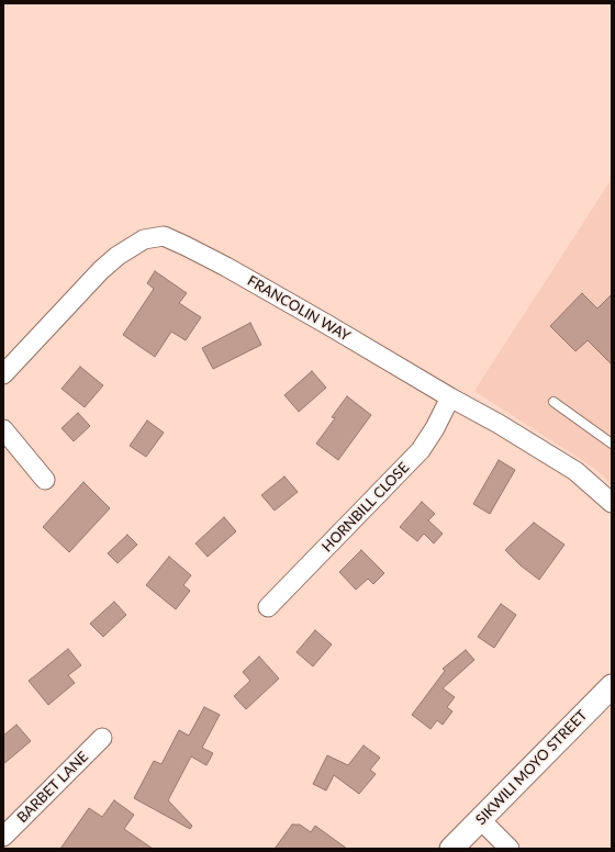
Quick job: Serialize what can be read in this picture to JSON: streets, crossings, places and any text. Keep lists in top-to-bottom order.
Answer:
{
  "streets": {
    "street": [
      "FRANCOLIN WAY",
      "HORNBILL CLOSE",
      "SIKWILI MOYO STREET",
      "BARBET LANE"
    ]
  },
  "crossings": [
    ["FRANCOLIN WAY", "HORNBILL CLOSE"]
  ]
}
